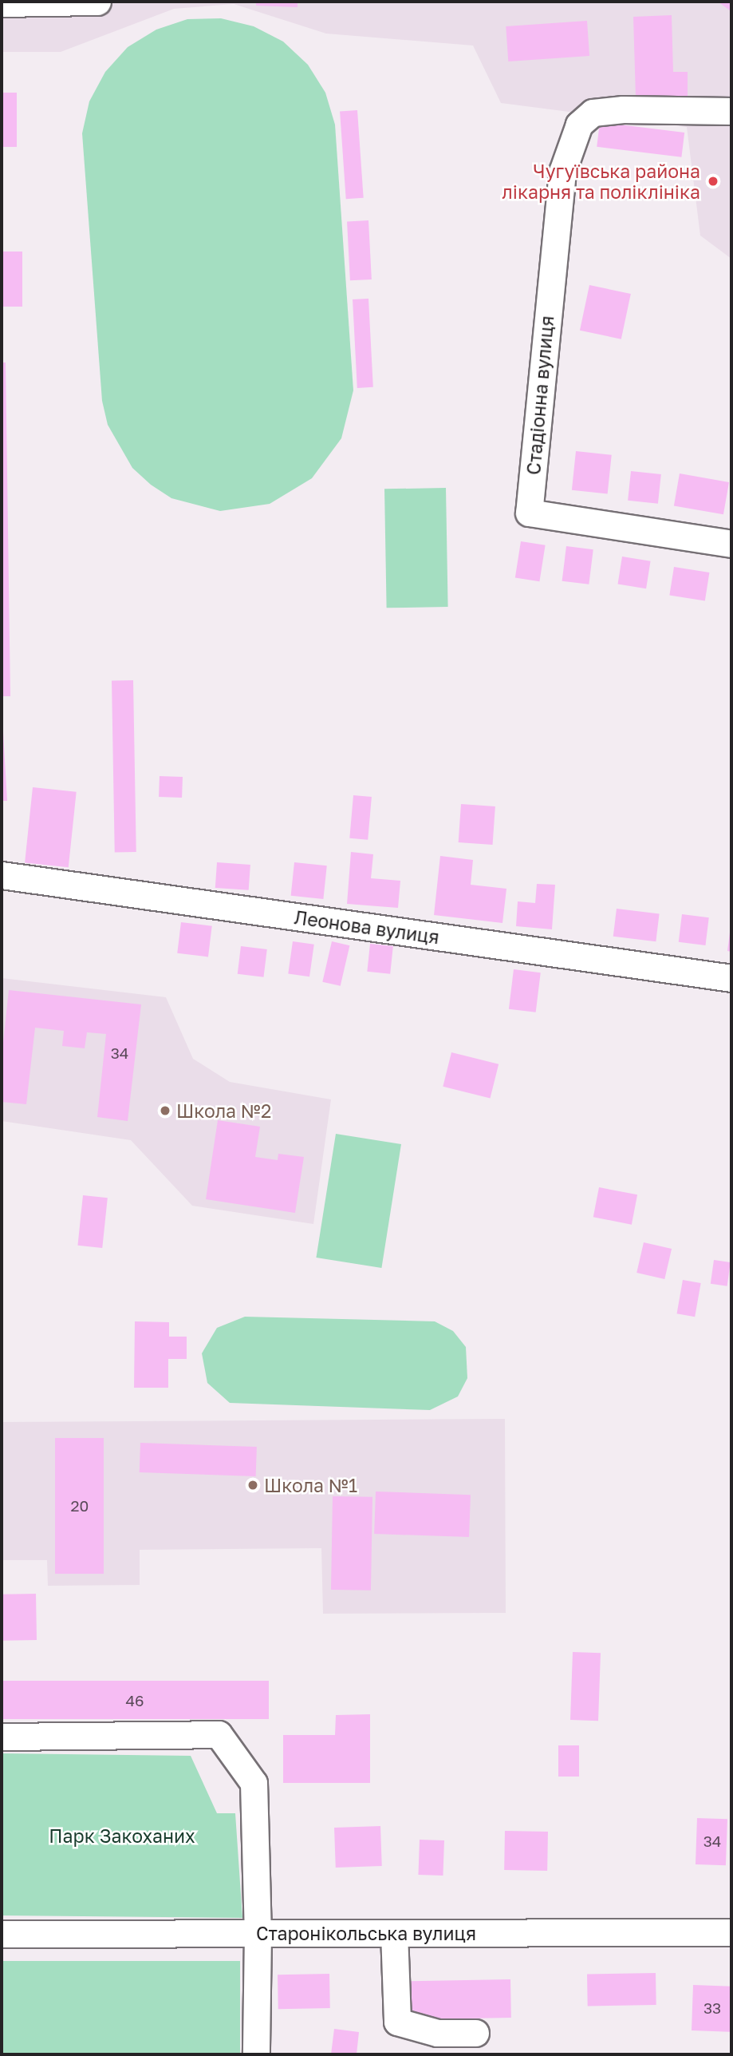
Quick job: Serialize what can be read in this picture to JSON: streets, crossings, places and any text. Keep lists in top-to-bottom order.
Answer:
{
  "streets": {
    "street": ["Стадіонна вулиця", "Леонова вулиця", "Старонікольська вулиця"]
  },
  "parks": ["Парк Закоханих"],
  "places": ["Чугуївська района лікарня та поліклініка", "Школа №2", "Школа №1"],
  "house_numbers": [
    "34",
    "20",
    "46",
    "34",
    "33"
  ]
}
